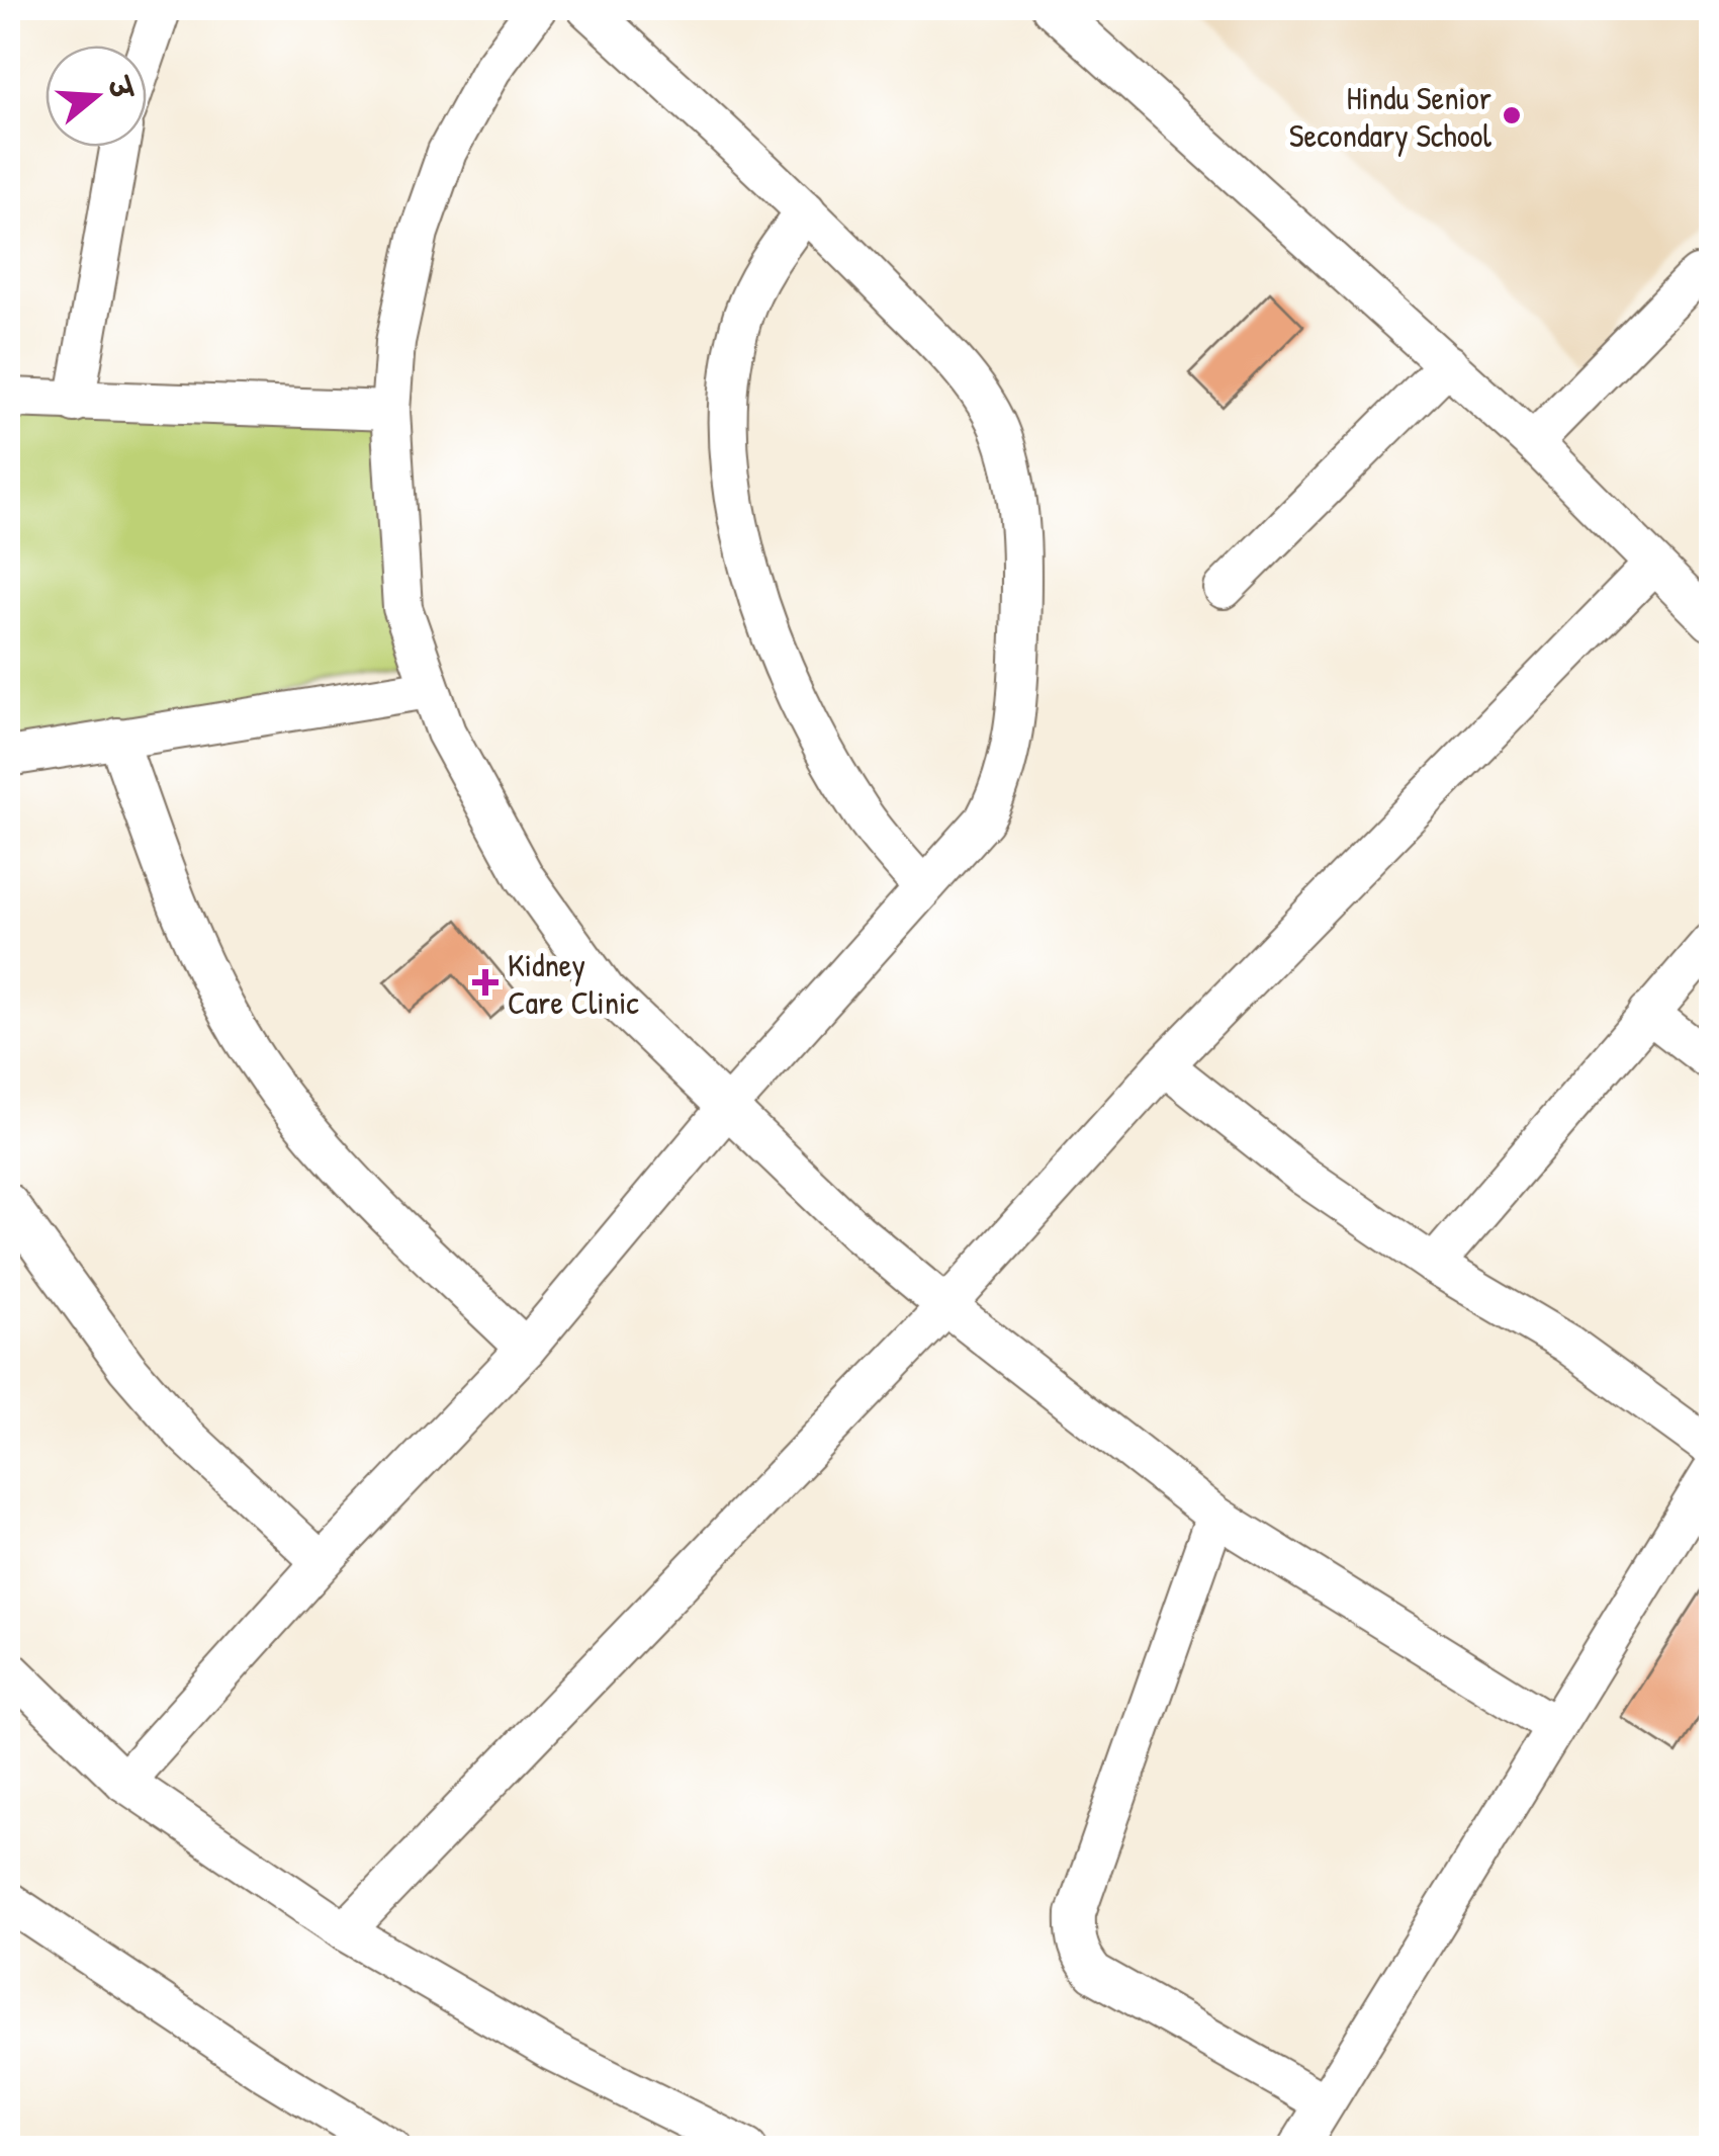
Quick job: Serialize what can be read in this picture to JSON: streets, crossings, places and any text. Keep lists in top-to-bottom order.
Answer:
{
  "places": {
    "other": ["Hindu Senior Secondary School"],
    "health": ["Kidney Care Clinic"]
  },
  "north": "right"
}
